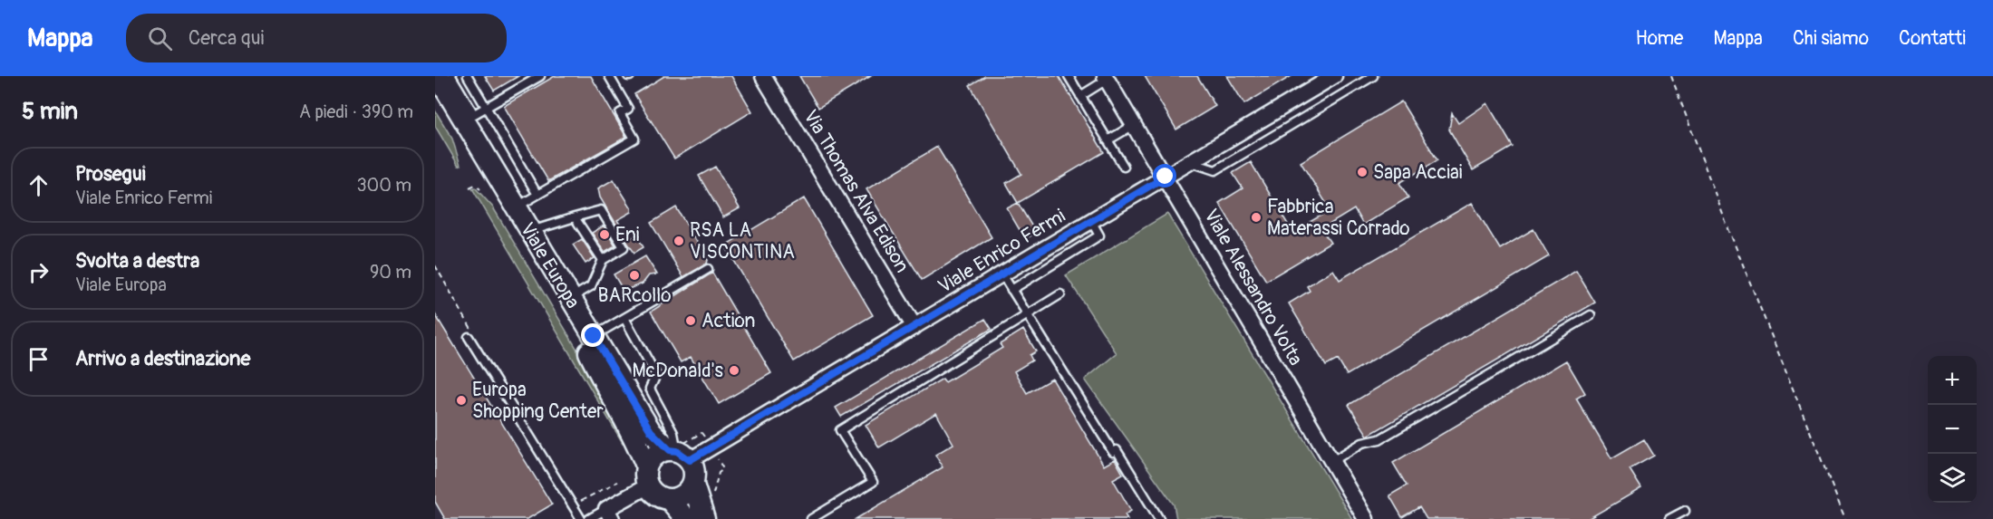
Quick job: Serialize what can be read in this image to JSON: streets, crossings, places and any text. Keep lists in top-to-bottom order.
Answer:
{
  "streets": {
    "main road": ["Viale Europa"],
    "street": ["Via Thomas Alva Edison", "Viale Enrico Fermi", "Viale Alessandro Volta"]
  },
  "crossings": [
    ["Via Thomas Alva Edison", "Viale Enrico Fermi"],
    ["Viale Enrico Fermi", "Viale Europa"],
    ["Viale Enrico Fermi", "Viale Alessandro Volta"]
  ],
  "places": [
    "Sapa Acciai",
    "Fabbrica Materassi Corrado",
    "Eni",
    "RSA LA VISCONTINA",
    "BARcollo",
    "Action",
    "McDonald's",
    "Europa Shopping Center"
  ],
  "page": {
    "header": "Mappa",
    "search": "Cerca qui",
    "nav": [
      "Home",
      "Mappa",
      "Chi siamo",
      "Contatti"
    ],
    "heading": ["5 min", "A piedi · 390 m"],
    "list": [
      ["Prosegui", "Viale Enrico Fermi", "300 m"],
      ["Svolta a destra", "Viale Europa", "90 m"],
      "Arrivo a destinazione"
    ],
    "map_buttons": ["+", "−"]
  }
}
